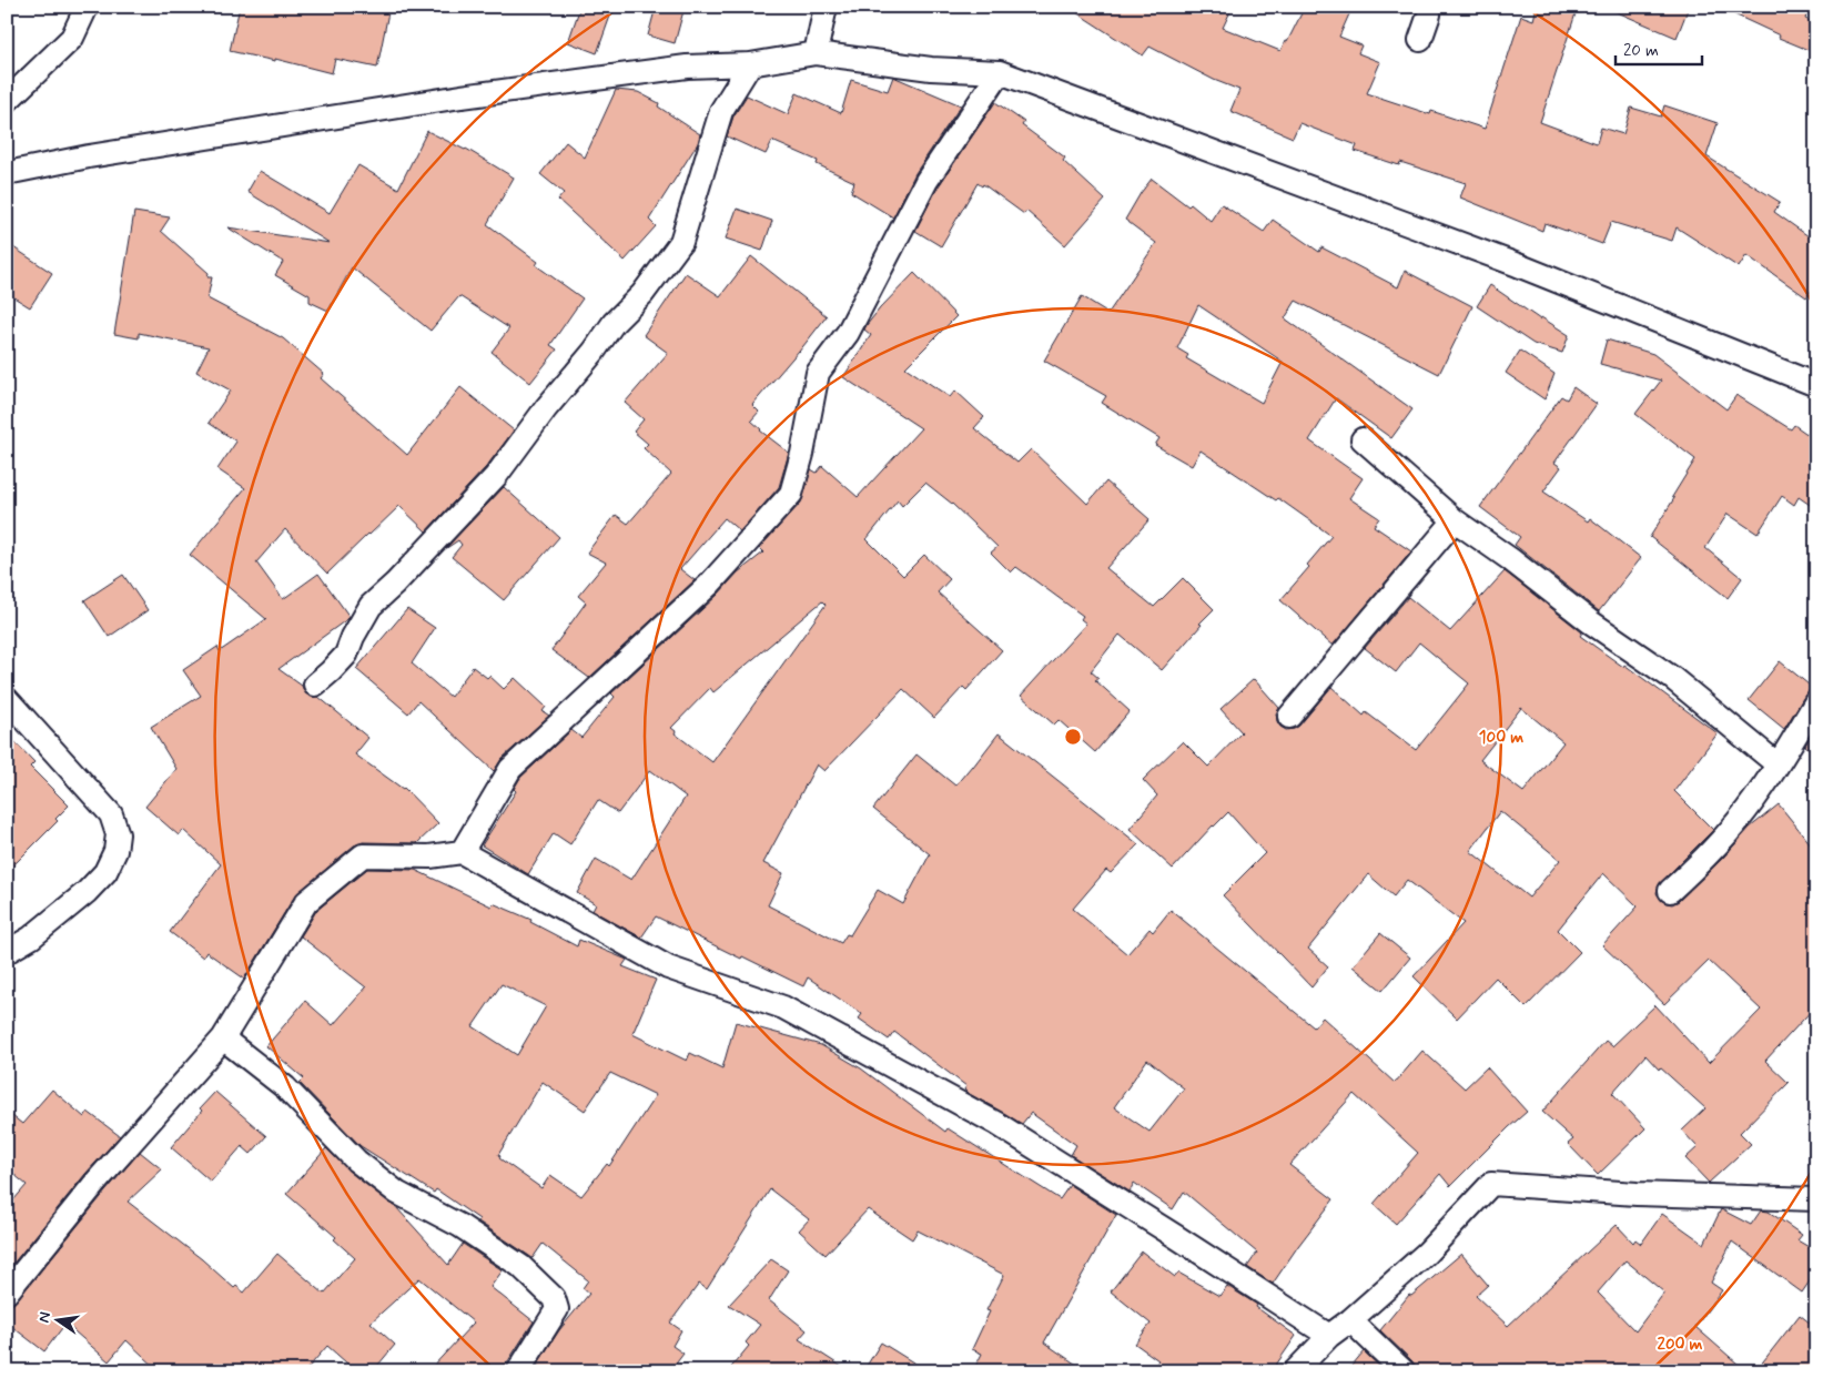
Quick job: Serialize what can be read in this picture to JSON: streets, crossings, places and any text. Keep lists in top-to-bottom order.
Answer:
{
  "scale_bar": "20 m",
  "north": "left",
  "rings": ["100 m", "200 m"]
}
